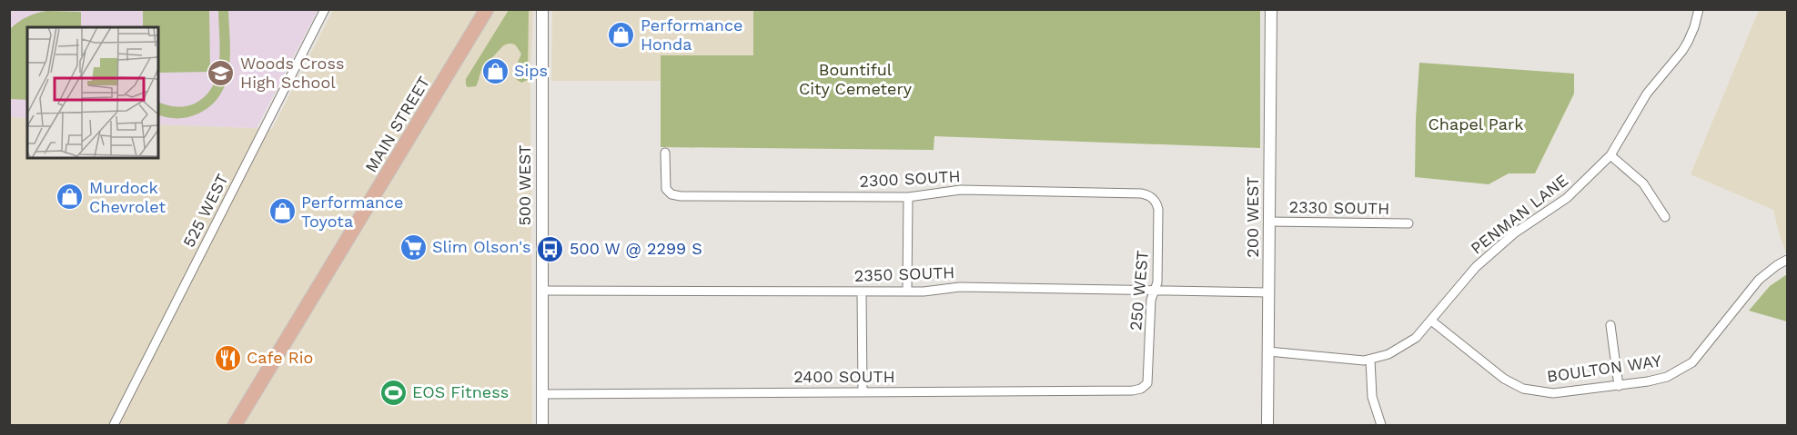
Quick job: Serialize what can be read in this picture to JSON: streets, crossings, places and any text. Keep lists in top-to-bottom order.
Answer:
{
  "streets": {
    "main road": ["MAIN STREET"],
    "street": [
      "2300 SOUTH",
      "500 WEST",
      "2330 SOUTH",
      "525 WEST",
      "PENMAN LANE",
      "200 WEST",
      "2350 SOUTH",
      "250 WEST",
      "BOULTON WAY",
      "2400 SOUTH"
    ]
  },
  "crossings": [
    ["2300 SOUTH", "250 WEST"],
    ["500 WEST", "2350 SOUTH"],
    ["500 WEST", "2400 SOUTH"],
    ["2330 SOUTH", "200 WEST"],
    ["PENMAN LANE", "200 WEST"],
    ["PENMAN LANE", "BOULTON WAY"],
    ["200 WEST", "2350 SOUTH"],
    ["2350 SOUTH", "250 WEST"],
    ["250 WEST", "2400 SOUTH"]
  ],
  "parks": ["Bountiful City Cemetery", "Chapel Park"],
  "places": {
    "shop": [
      "Performance Honda",
      "Sips",
      "Murdock Chevrolet",
      "Performance Toyota"
    ],
    "school or university": ["Woods Cross High School"],
    "supermarket": ["Slim Olson's"],
    "bus stop": ["500 W @ 2299 S"],
    "restaurant": ["Cafe Rio"],
    "sports": ["EOS Fitness"]
  }
}
